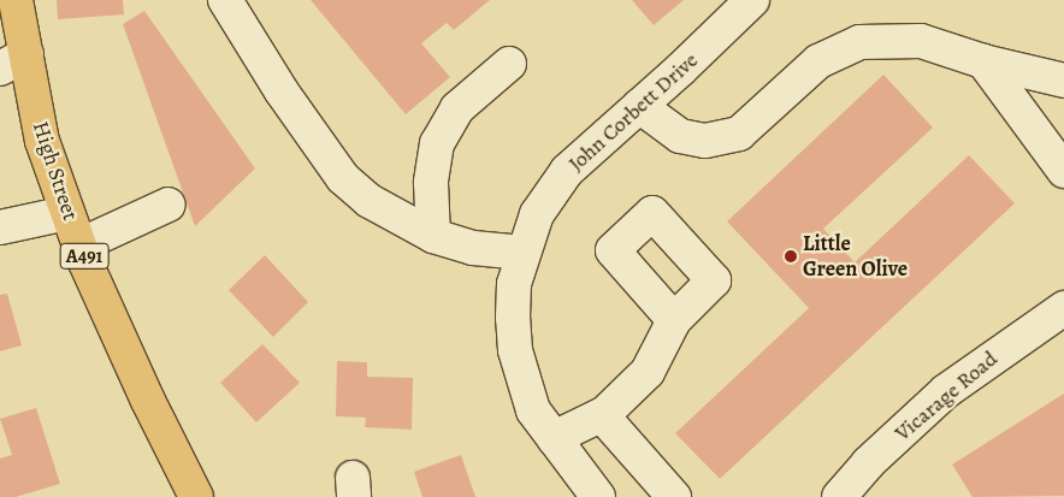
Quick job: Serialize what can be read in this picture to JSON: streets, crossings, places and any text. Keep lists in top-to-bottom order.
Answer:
{
  "streets": {
    "highway": ["High Street", "A491"],
    "street": ["John Corbett Drive", "Vicarage Road"]
  },
  "places": ["Little Green Olive"]
}
